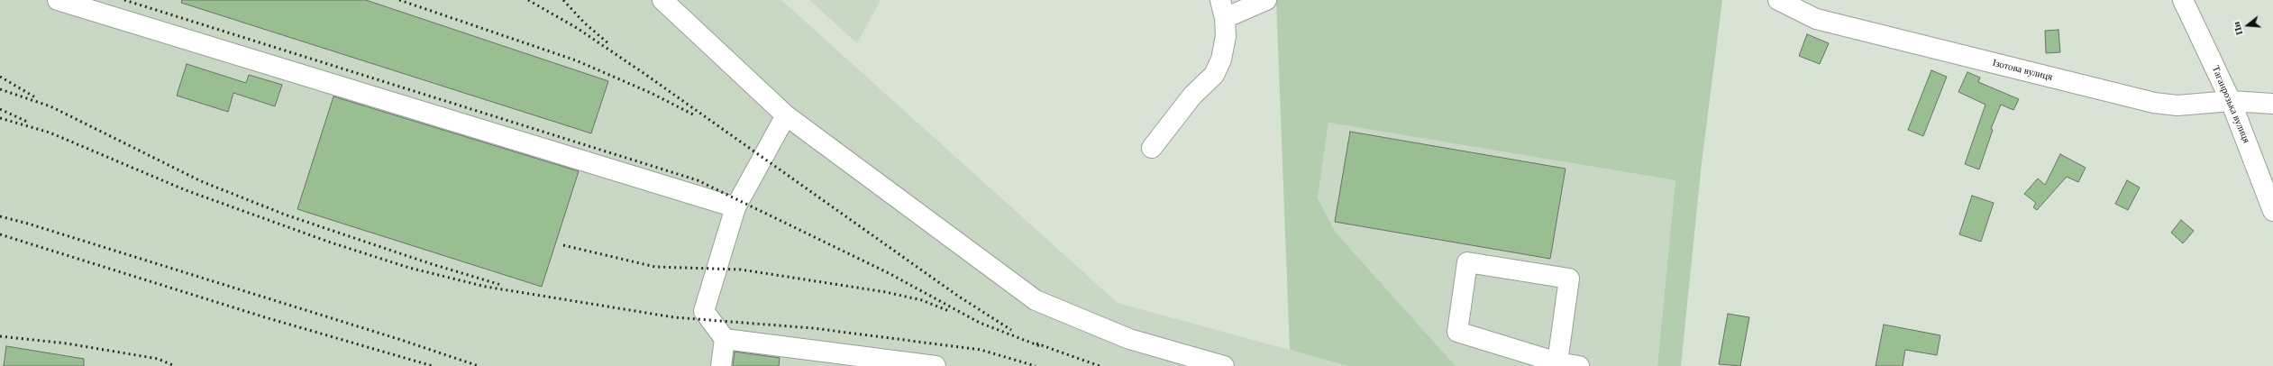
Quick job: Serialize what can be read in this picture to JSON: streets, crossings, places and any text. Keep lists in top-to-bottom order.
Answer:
{
  "streets": {
    "street": ["Ізотова вулиця", "Таганрозька вулиця"]
  },
  "crossings": [
    ["Ізотова вулиця", "Таганрозька вулиця"]
  ],
  "north": "left"
}
